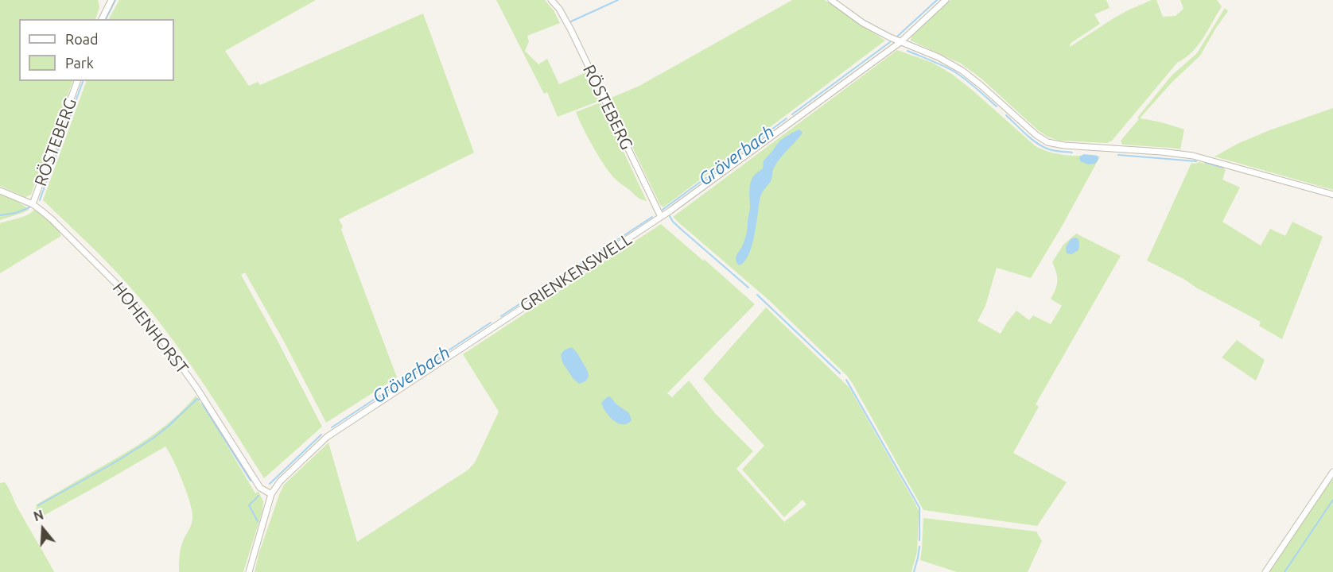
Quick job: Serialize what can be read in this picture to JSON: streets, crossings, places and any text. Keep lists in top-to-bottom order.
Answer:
{
  "streets": {
    "street": ["RÖSTEBERG", "GRIENKENSWELL", "HOHENHORST"]
  },
  "crossings": [
    ["RÖSTEBERG", "GRIENKENSWELL"],
    ["RÖSTEBERG", "HOHENHORST"],
    ["GRIENKENSWELL", "HOHENHORST"]
  ],
  "water": ["Gröverbach"],
  "legend": ["Road", "Park"],
  "north": "top"
}
